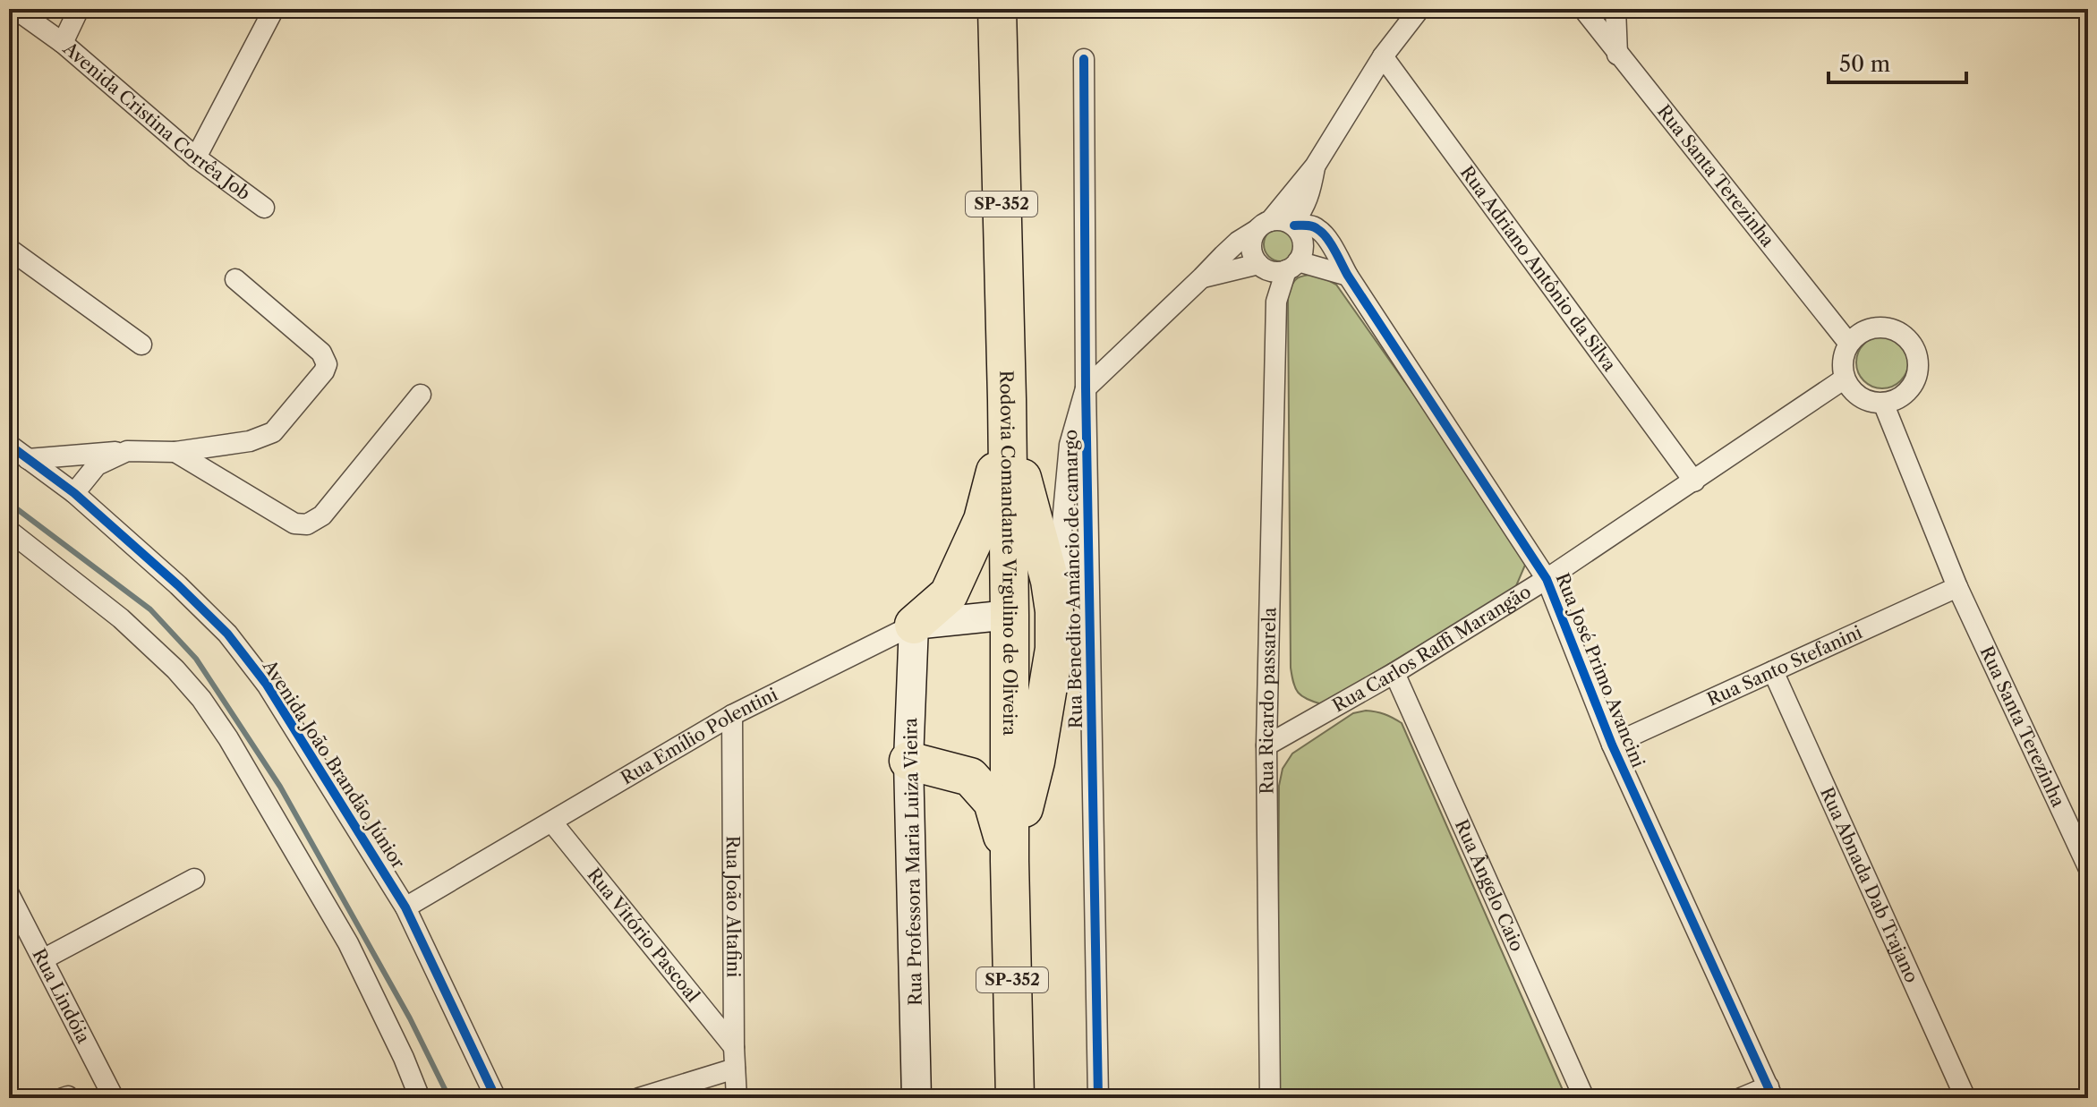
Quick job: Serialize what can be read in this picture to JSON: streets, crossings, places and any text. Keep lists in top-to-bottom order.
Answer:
{
  "streets": {
    "highway": ["SP-352", "Rodovia Comandante Virgulino de Oliveira"],
    "street": [
      "Avenida Cristina Corrêa Job",
      "Rua Santa Terezinha",
      "Rua Adriano Antônio da Silva",
      "Rua Benedito Amâncio de camargo",
      "Rua Carlos Raffi Marangão",
      "Rua Santo Stefanini",
      "Rua José Primo Avancini",
      "Rua Ricardo passarela",
      "Rua Emílio Polentini",
      "Avenida João Brandão Júnior",
      "Rua Professora Maria Luiza Vieira",
      "Rua Abnada Dab Trajano",
      "Rua Ângelo Caio",
      "Rua João Altafini",
      "Rua Vitório Pascoal",
      "Rua Lindóia"
    ]
  },
  "crossings": [
    ["Rua Santa Terezinha", "Rua Carlos Raffi Marangão"],
    ["Rua Santa Terezinha", "Rua Santo Stefanini"],
    ["Rua Adriano Antônio da Silva", "Rua Carlos Raffi Marangão"],
    ["Rodovia Comandante Virgulino de Oliveira", "Rua Emílio Polentini"],
    ["Rua Carlos Raffi Marangão", "Rua José Primo Avancini"],
    ["Rua Carlos Raffi Marangão", "Rua Ricardo passarela"],
    ["Rua Carlos Raffi Marangão", "Rua Ângelo Caio"],
    ["Rua Santo Stefanini", "Rua José Primo Avancini"],
    ["Rua Santo Stefanini", "Rua Abnada Dab Trajano"],
    ["Rua José Primo Avancini", "Rua Ricardo passarela"],
    ["Rua Emílio Polentini", "Avenida João Brandão Júnior"],
    ["Rua Emílio Polentini", "Rua Professora Maria Luiza Vieira"],
    ["Rua Emílio Polentini", "Rua João Altafini"],
    ["Rua Emílio Polentini", "Rua Vitório Pascoal"],
    ["Rua João Altafini", "Rua Vitório Pascoal"]
  ],
  "scale_bar": "50 m"
}
